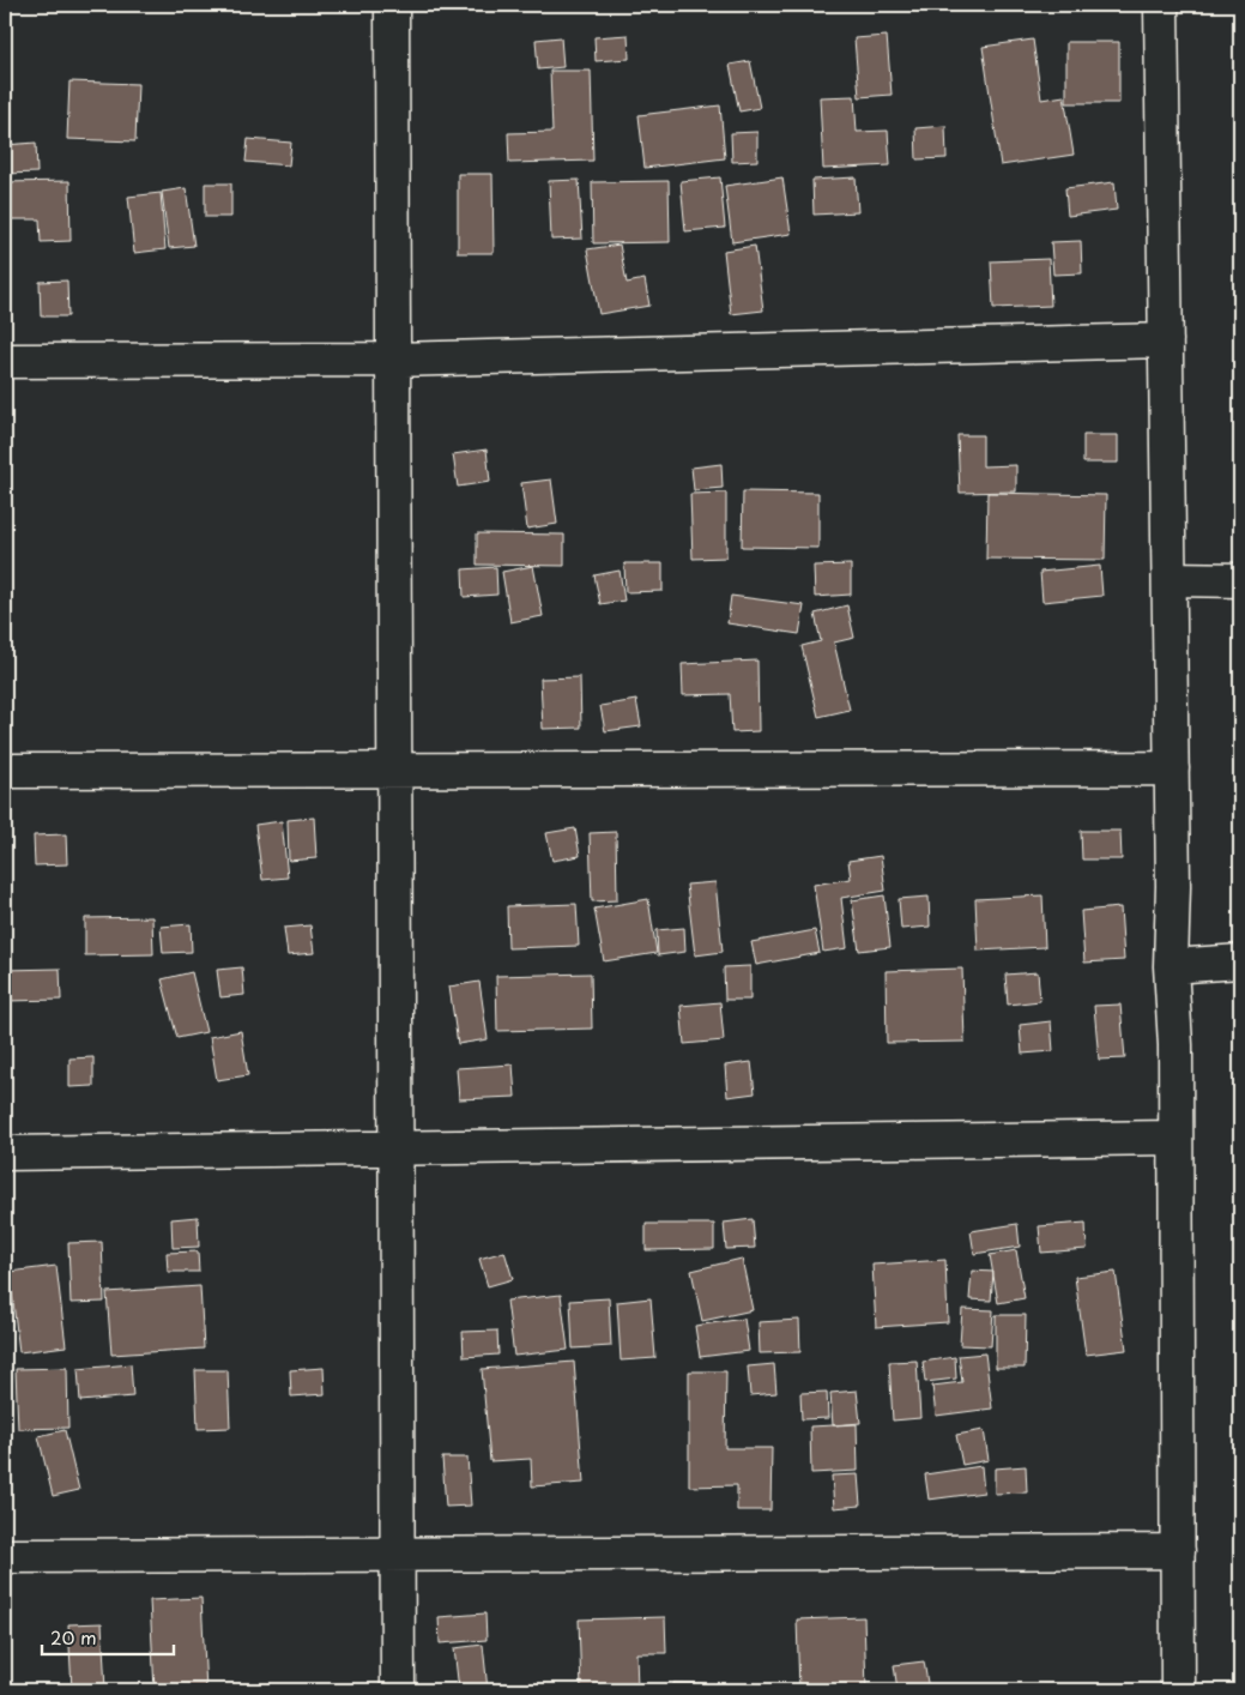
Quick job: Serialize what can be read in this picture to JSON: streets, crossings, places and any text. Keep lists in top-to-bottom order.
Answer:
{
  "scale_bar": "20 m"
}
